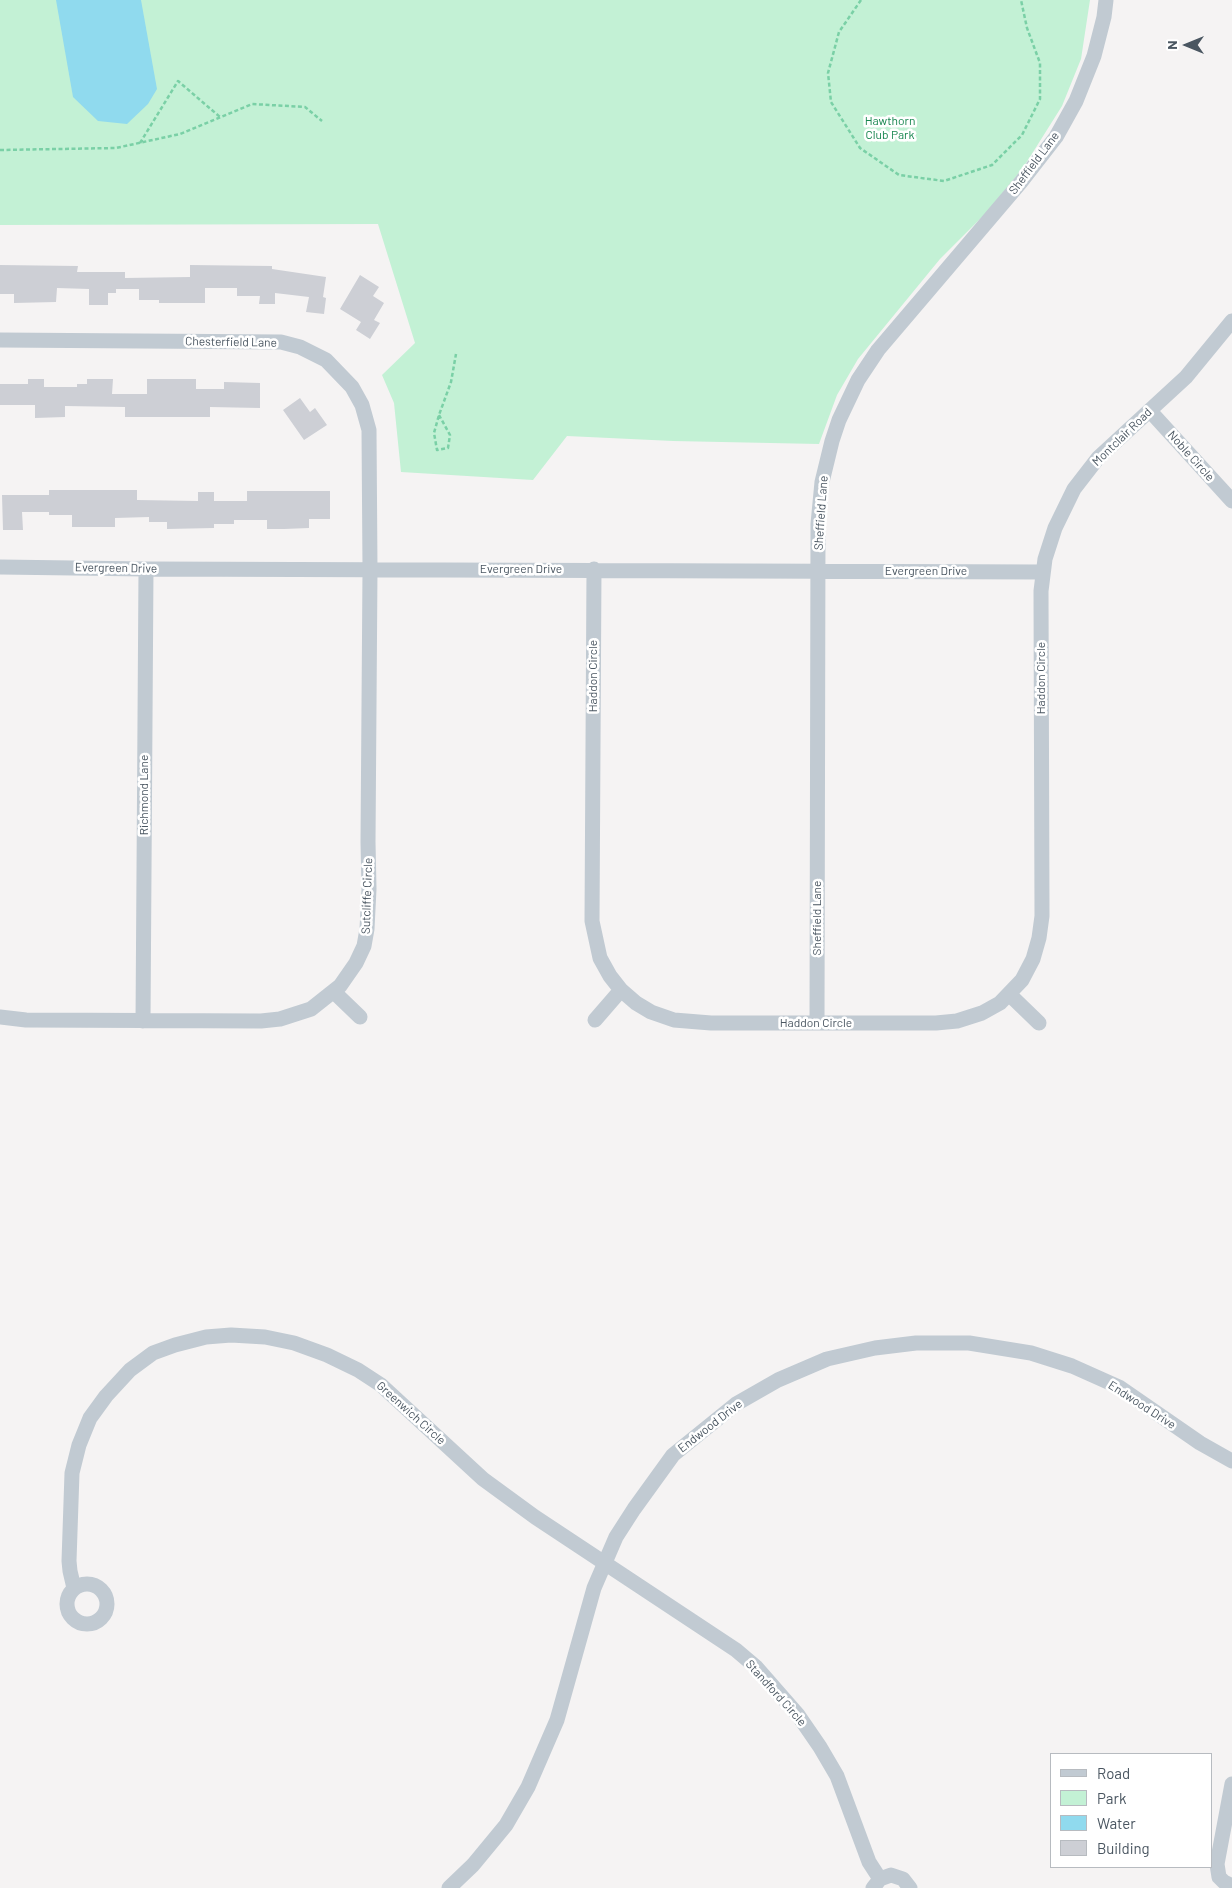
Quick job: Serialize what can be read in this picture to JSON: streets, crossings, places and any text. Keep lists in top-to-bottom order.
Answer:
{
  "streets": {
    "street": [
      "Sheffield Lane",
      "Chesterfield Lane",
      "Montclair Road",
      "Noble Circle",
      "Evergreen Drive",
      "Haddon Circle",
      "Richmond Lane",
      "Sutcliffe Circle",
      "Endwood Drive",
      "Greenwich Circle",
      "Standford Circle"
    ]
  },
  "crossings": [
    ["Sheffield Lane", "Evergreen Drive"],
    ["Sheffield Lane", "Haddon Circle"],
    ["Chesterfield Lane", "Evergreen Drive"],
    ["Chesterfield Lane", "Sutcliffe Circle"],
    ["Montclair Road", "Noble Circle"],
    ["Montclair Road", "Evergreen Drive"],
    ["Montclair Road", "Haddon Circle"],
    ["Evergreen Drive", "Haddon Circle"],
    ["Evergreen Drive", "Richmond Lane"],
    ["Evergreen Drive", "Sutcliffe Circle"],
    ["Richmond Lane", "Sutcliffe Circle"],
    ["Endwood Drive", "Greenwich Circle"],
    ["Endwood Drive", "Standford Circle"],
    ["Greenwich Circle", "Standford Circle"]
  ],
  "parks": ["Hawthorn Club Park"],
  "legend": [
    "Road",
    "Park",
    "Water",
    "Building"
  ],
  "north": "left"
}
